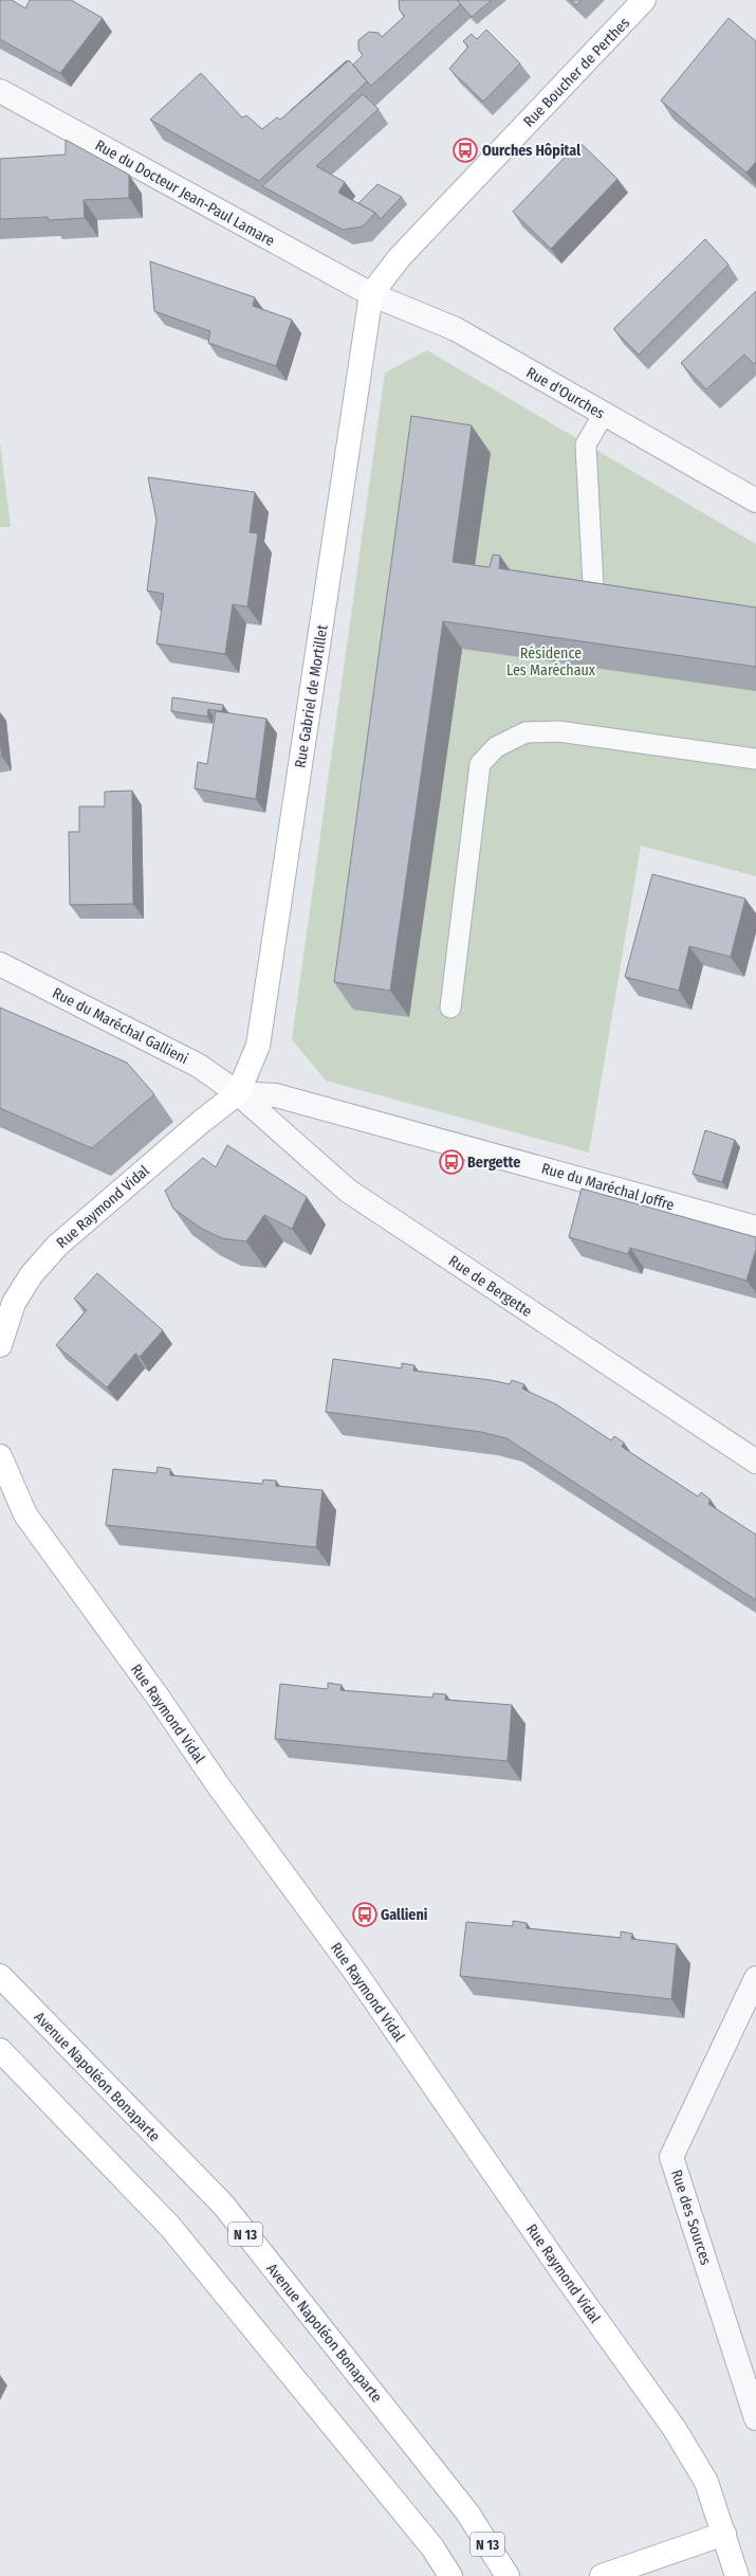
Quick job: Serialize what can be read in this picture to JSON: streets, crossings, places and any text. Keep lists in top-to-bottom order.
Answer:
{
  "streets": {
    "street": [
      "Rue Boucher de Perthes",
      "Rue du Docteur Jean-Paul Lamare",
      "Rue d'Ourches",
      "Rue Gabriel de Mortillet",
      "Rue du Maréchal Gallieni",
      "Rue du Maréchal Joffre",
      "Rue Raymond Vidal",
      "Rue de Bergette",
      "Avenue Napoléon Bonaparte",
      "Rue des Sources",
      "N 13"
    ]
  },
  "crossings": [
    ["Rue Boucher de Perthes", "Rue du Docteur Jean-Paul Lamare"],
    ["Rue Boucher de Perthes", "Rue d'Ourches"],
    ["Rue Boucher de Perthes", "Rue Gabriel de Mortillet"],
    ["Rue du Docteur Jean-Paul Lamare", "Rue d'Ourches"],
    ["Rue du Docteur Jean-Paul Lamare", "Rue Gabriel de Mortillet"],
    ["Rue d'Ourches", "Rue Gabriel de Mortillet"],
    ["Rue Gabriel de Mortillet", "Rue du Maréchal Gallieni"],
    ["Rue Gabriel de Mortillet", "Rue du Maréchal Joffre"],
    ["Rue Gabriel de Mortillet", "Rue Raymond Vidal"],
    ["Rue Gabriel de Mortillet", "Rue de Bergette"],
    ["Rue du Maréchal Gallieni", "Rue du Maréchal Joffre"],
    ["Rue du Maréchal Gallieni", "Rue Raymond Vidal"],
    ["Rue du Maréchal Gallieni", "Rue de Bergette"],
    ["Rue du Maréchal Joffre", "Rue Raymond Vidal"],
    ["Rue du Maréchal Joffre", "Rue de Bergette"],
    ["Rue Raymond Vidal", "Rue de Bergette"]
  ],
  "parks": ["Résidence Les Maréchaux"],
  "places": {
    "bus stop": ["Ourches Hôpital", "Bergette", "Gallieni"]
  }
}
